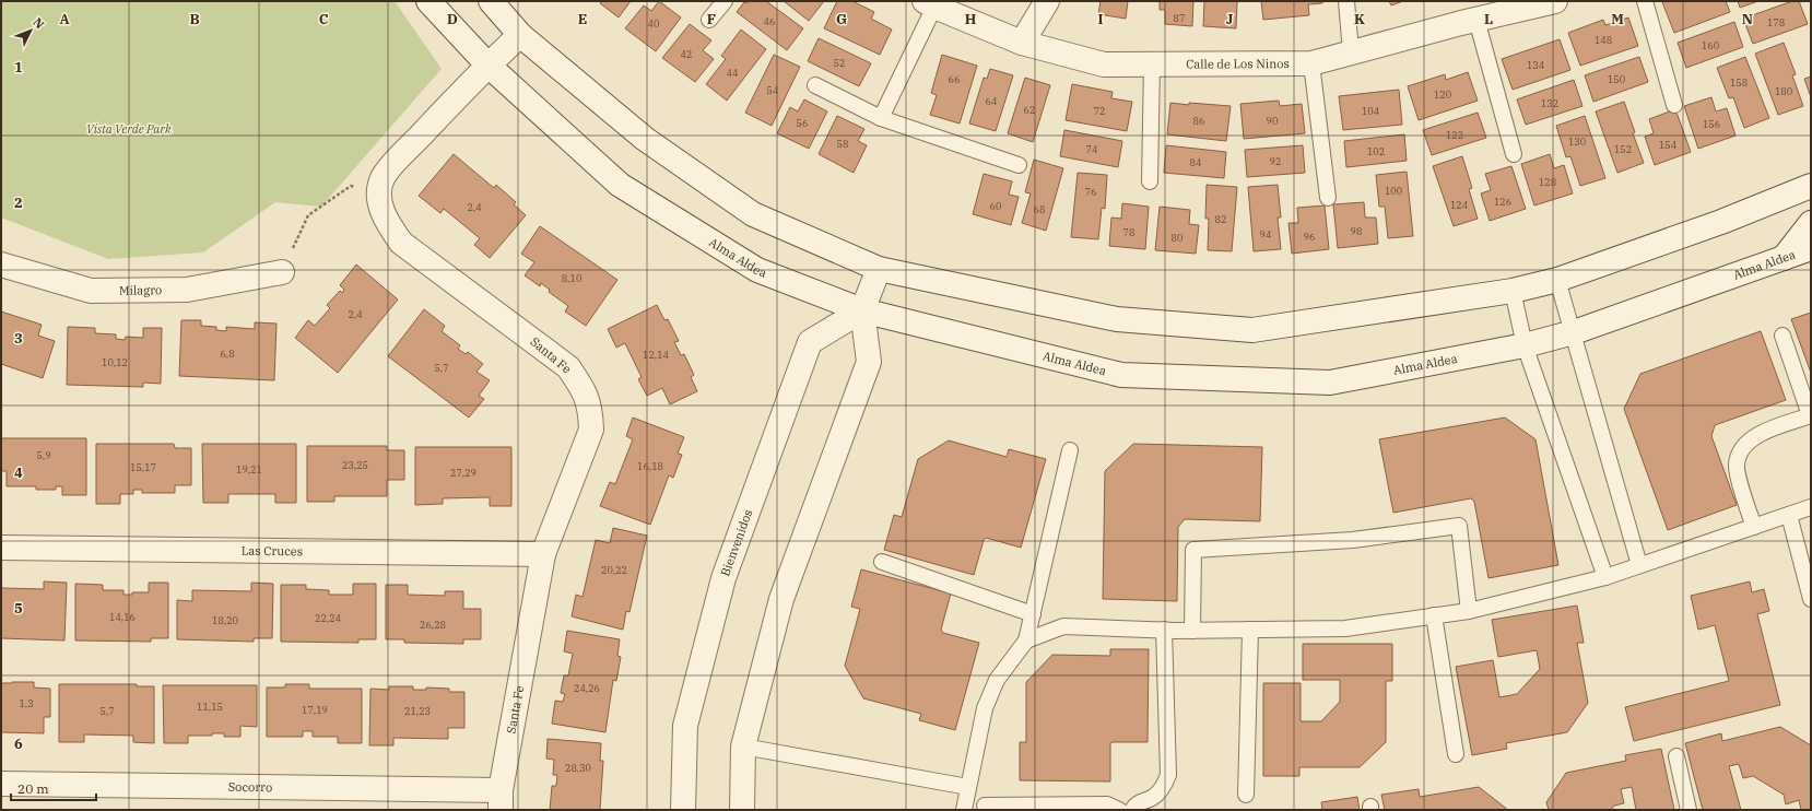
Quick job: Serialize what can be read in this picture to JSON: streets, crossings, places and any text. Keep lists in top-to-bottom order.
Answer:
{
  "streets": {
    "street": [
      "Calle de Los Ninos",
      "Alma Aldea",
      "Milagro",
      "Santa Fe",
      "Bienvenidos",
      "Las Cruces",
      "Socorro"
    ]
  },
  "crossings": [
    ["Alma Aldea", "Bienvenidos"],
    ["Santa Fe", "Las Cruces"],
    ["Santa Fe", "Socorro"]
  ],
  "parks": ["Vista Verde Park"],
  "house_numbers": [
    "87",
    "46",
    "178",
    "40",
    "148",
    "160",
    "42",
    "52",
    "134",
    "44",
    "66",
    "150",
    "158",
    "54",
    "180",
    "120",
    "64",
    "132",
    "62",
    "72",
    "104",
    "86",
    "90",
    "56",
    "156",
    "122",
    "130",
    "58",
    "154",
    "74",
    "152",
    "102",
    "92",
    "84",
    "128",
    "100",
    "76",
    "126",
    "124",
    "60",
    "2,4",
    "68",
    "82",
    "98",
    "78",
    "94",
    "96",
    "80",
    "8,10",
    "2,4",
    "6,8",
    "12,14",
    "10,12",
    "5,7",
    "5,9",
    "23,25",
    "16,18",
    "15,17",
    "19,21",
    "27,29",
    "20,22",
    "14,16",
    "22,24",
    "18,20",
    "26,28",
    "24,26",
    "1,3",
    "11,15",
    "17,19",
    "5,7",
    "21,23",
    "28,30"
  ],
  "scale_bar": "20 m",
  "north": "top right",
  "grid": {
    "columns": [
      "A",
      "B",
      "C",
      "D",
      "E",
      "F",
      "G",
      "H",
      "I",
      "J",
      "K",
      "L",
      "M",
      "N"
    ],
    "rows": [
      "1",
      "2",
      "3",
      "4",
      "5",
      "6"
    ]
  }
}
